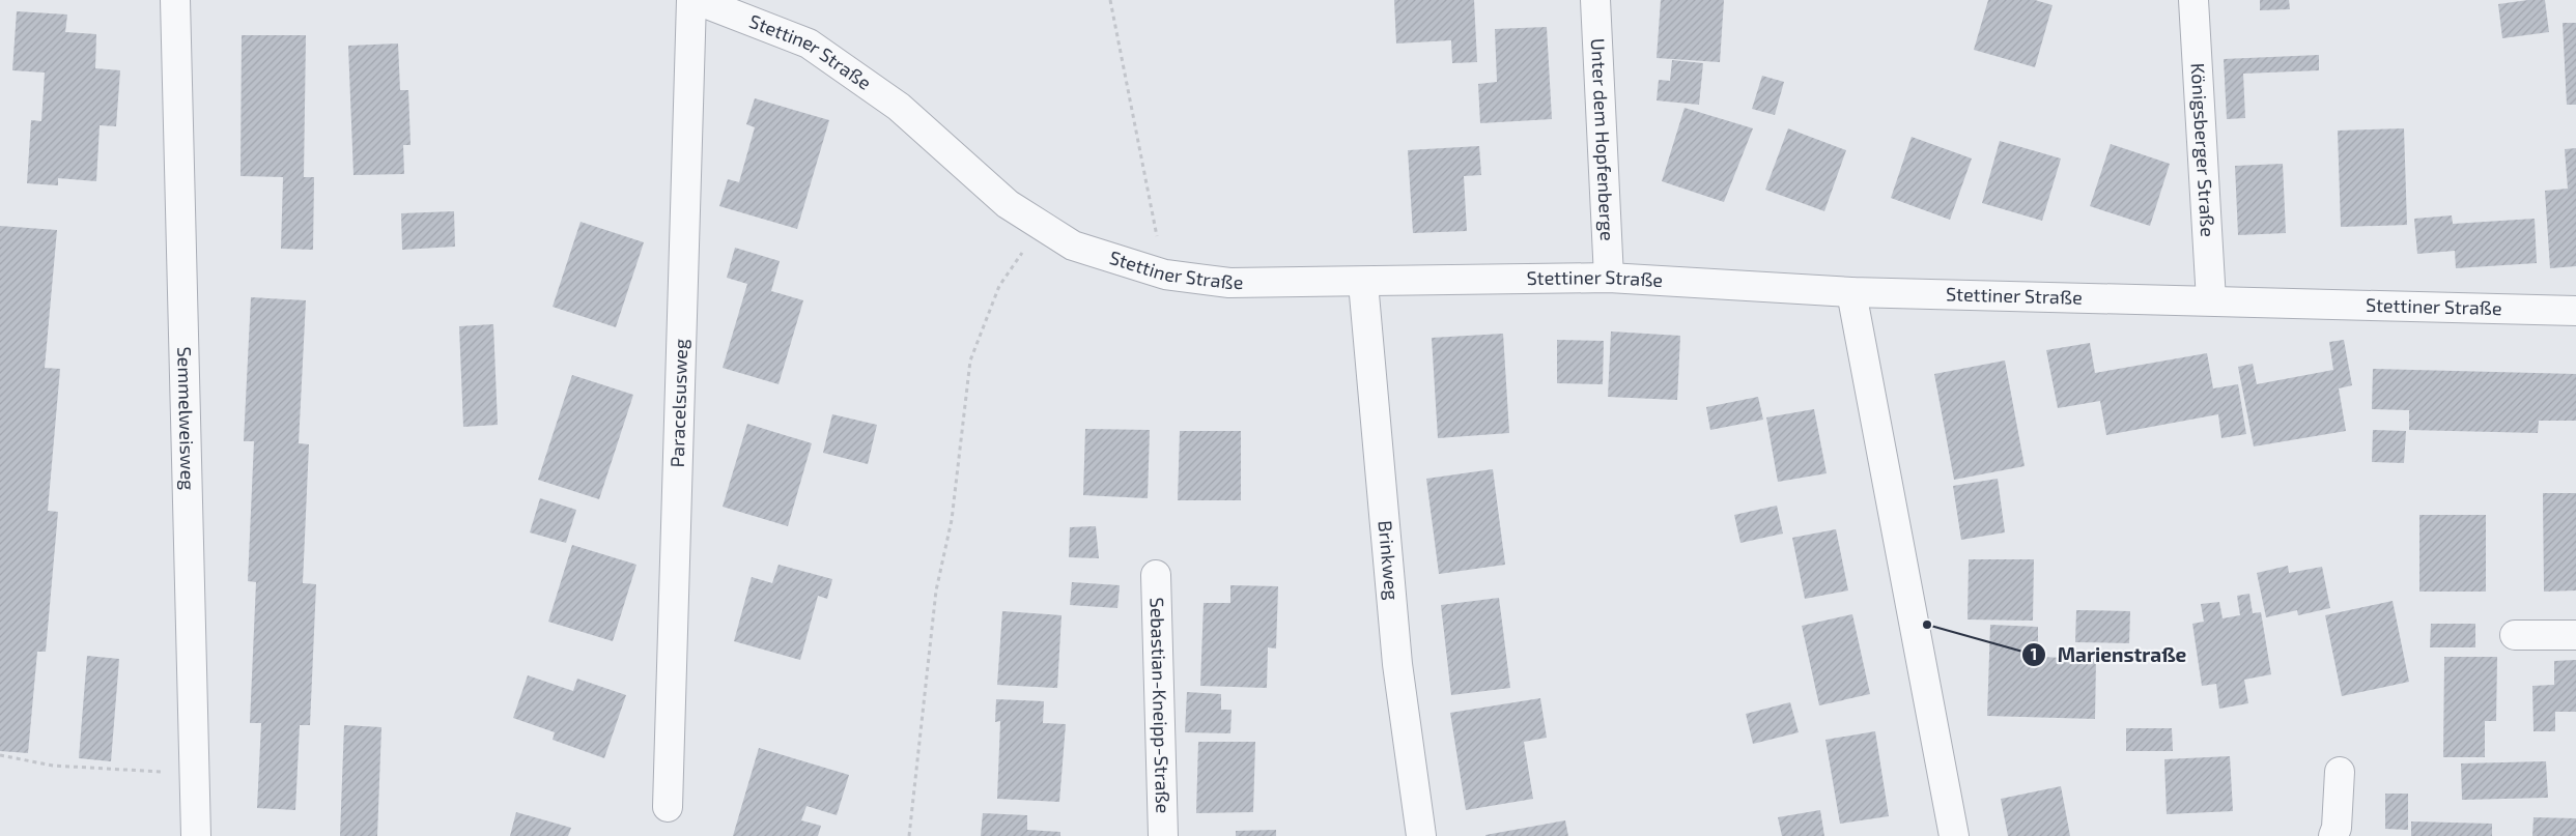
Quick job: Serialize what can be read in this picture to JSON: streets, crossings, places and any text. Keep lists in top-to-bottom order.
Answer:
{
  "streets": {
    "street": [
      "Stettiner Straße",
      "Unter dem Hopfenberge",
      "Königsberger Straße",
      "Paracelsusweg",
      "Semmelweisweg",
      "Brinkweg",
      "Sebastian-Kneipp-Straße"
    ]
  },
  "crossings": [
    ["Stettiner Straße", "Unter dem Hopfenberge"],
    ["Stettiner Straße", "Königsberger Straße"],
    ["Stettiner Straße", "Brinkweg"]
  ],
  "places": ["Marienstraße"]
}
